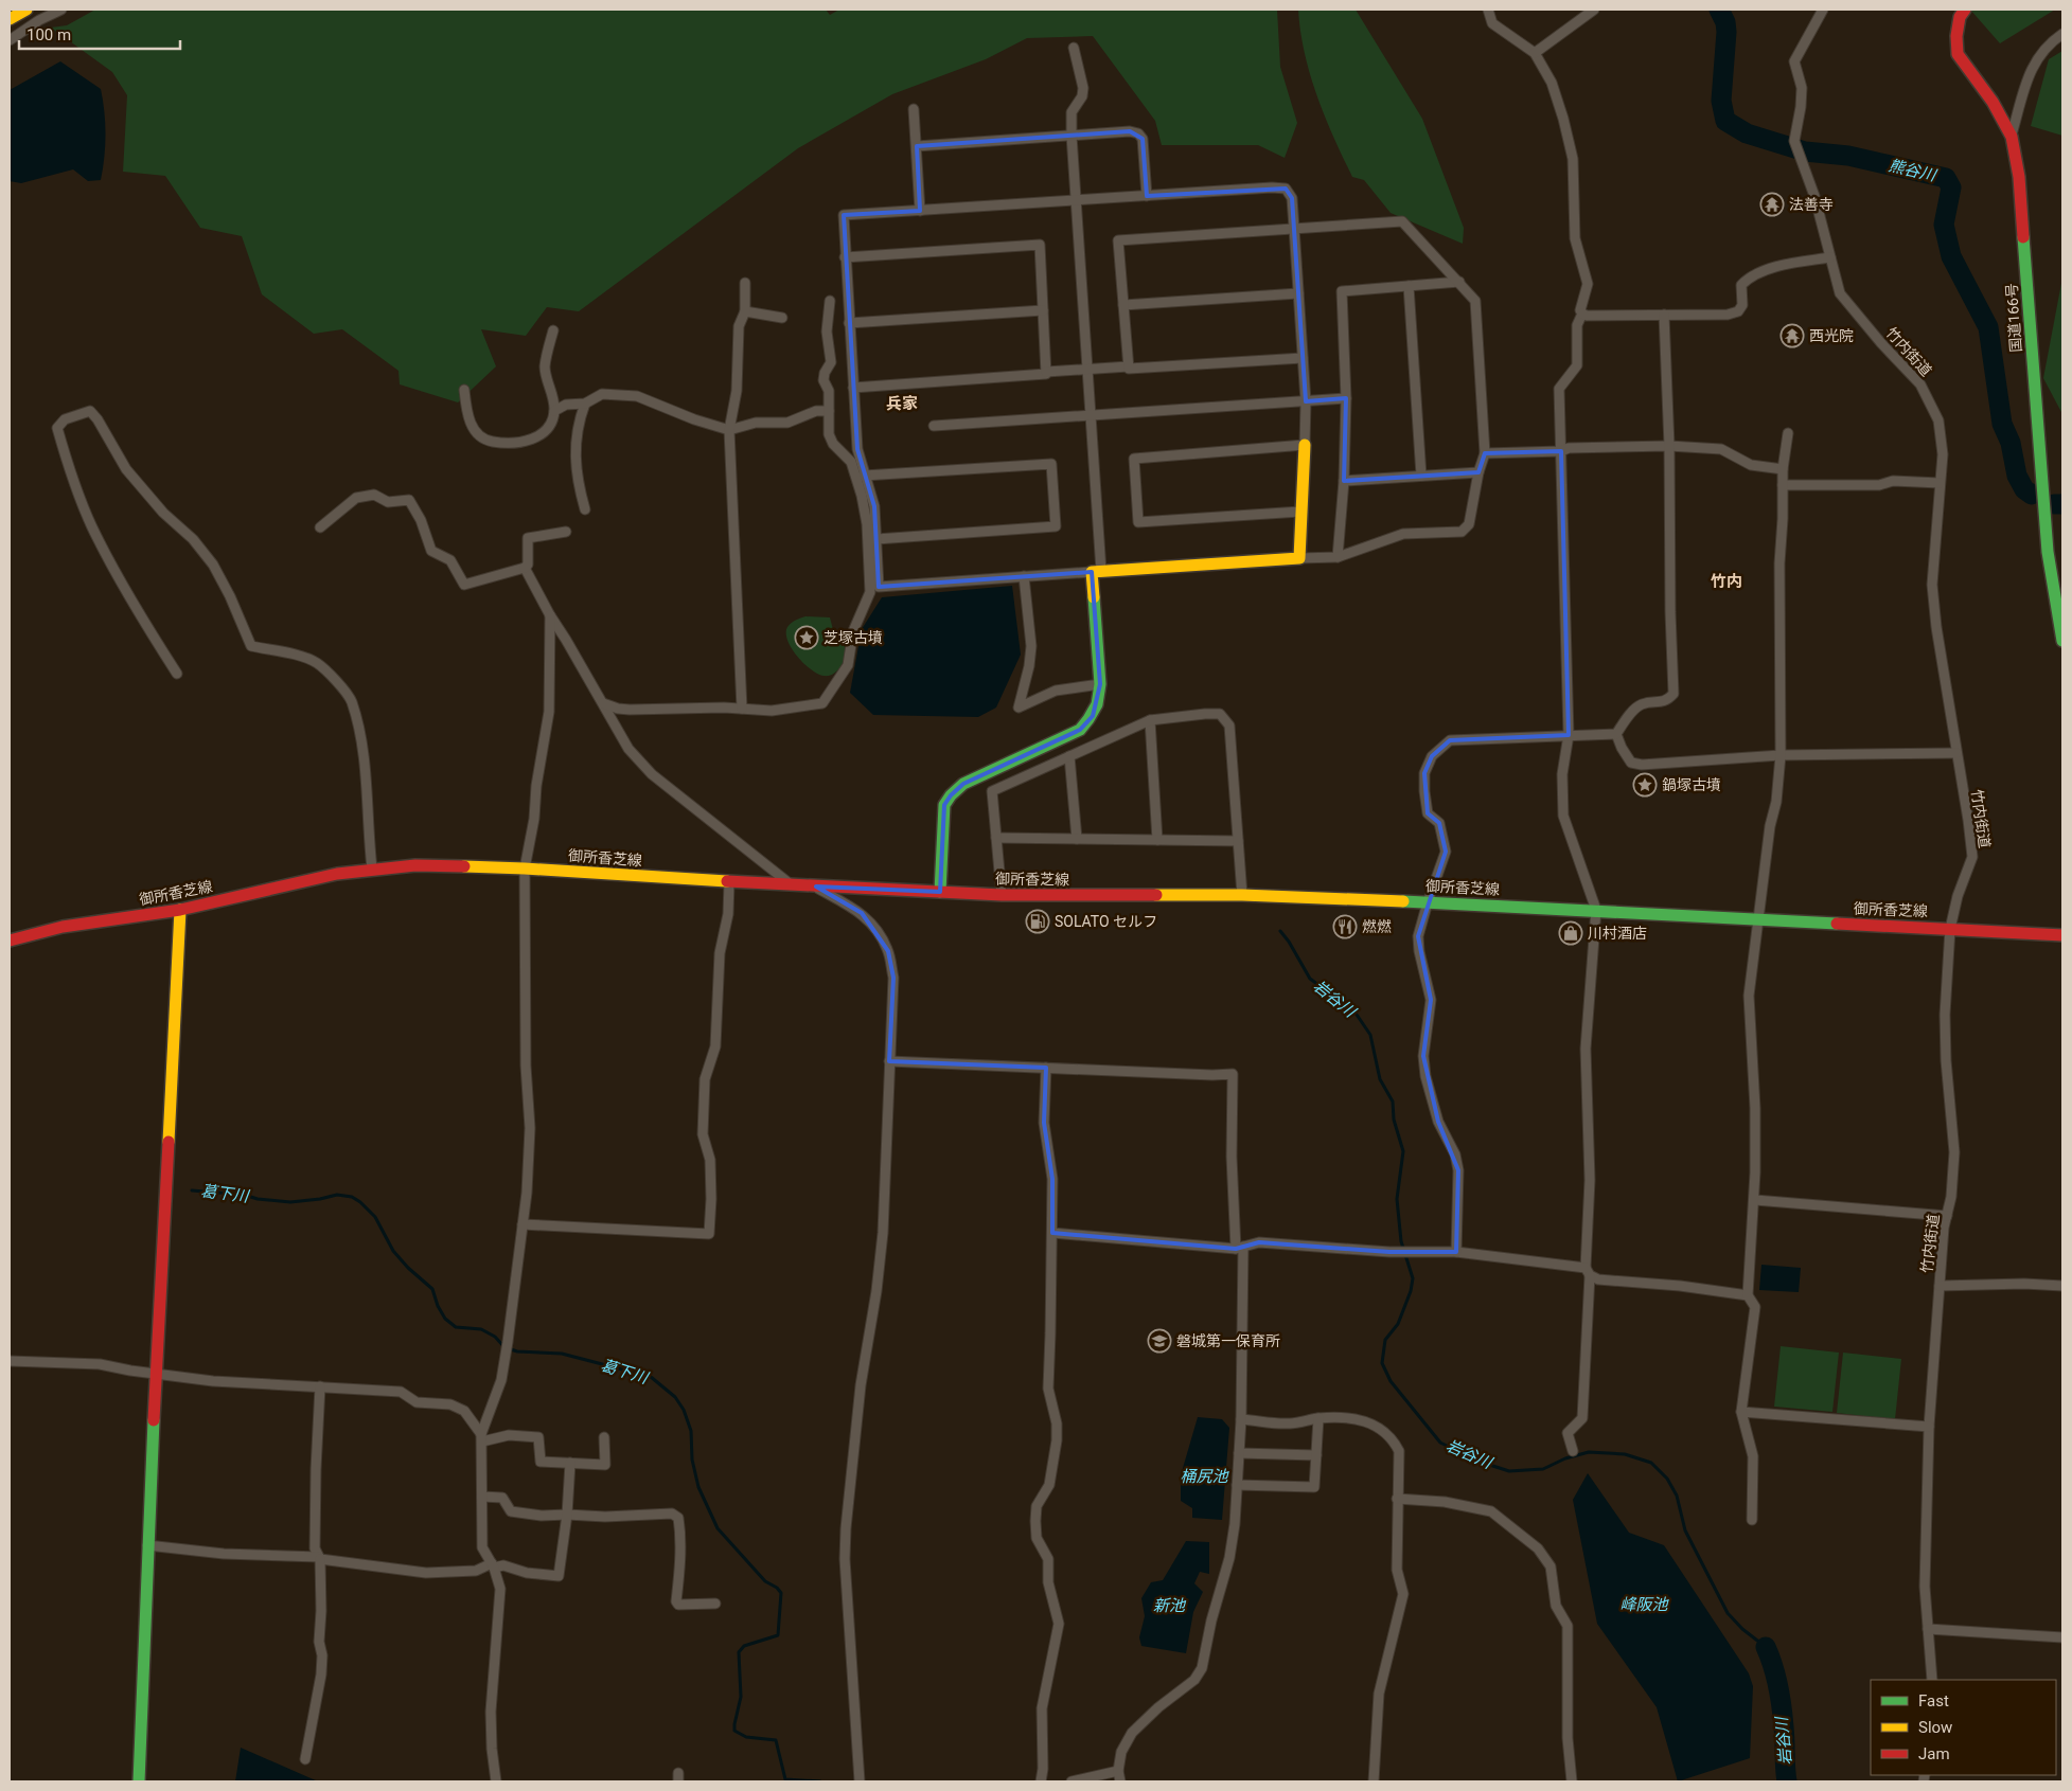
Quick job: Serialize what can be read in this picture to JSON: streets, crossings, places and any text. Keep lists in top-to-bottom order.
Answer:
{
  "streets": {
    "main road": ["国道166号", "御所香芝線"],
    "street": ["竹内街道"]
  },
  "crossings": [
    ["竹内街道", "御所香芝線"]
  ],
  "districts": ["兵家", "竹内"],
  "water": [
    "熊谷川",
    "岩谷川",
    "葛下川",
    "桶尻池",
    "峰阪池",
    "新池"
  ],
  "places": {
    "temple": ["法善寺", "西光院"],
    "place": ["芝塚古墳", "鍋塚古墳"],
    "fuel station": ["SOLATO セルフ"],
    "restaurant": ["燃燃"],
    "shop": ["川村酒店"],
    "school or university": ["磐城第一保育所"]
  },
  "legend": ["Fast", "Slow", "Jam"],
  "scale_bar": "100 m"
}
